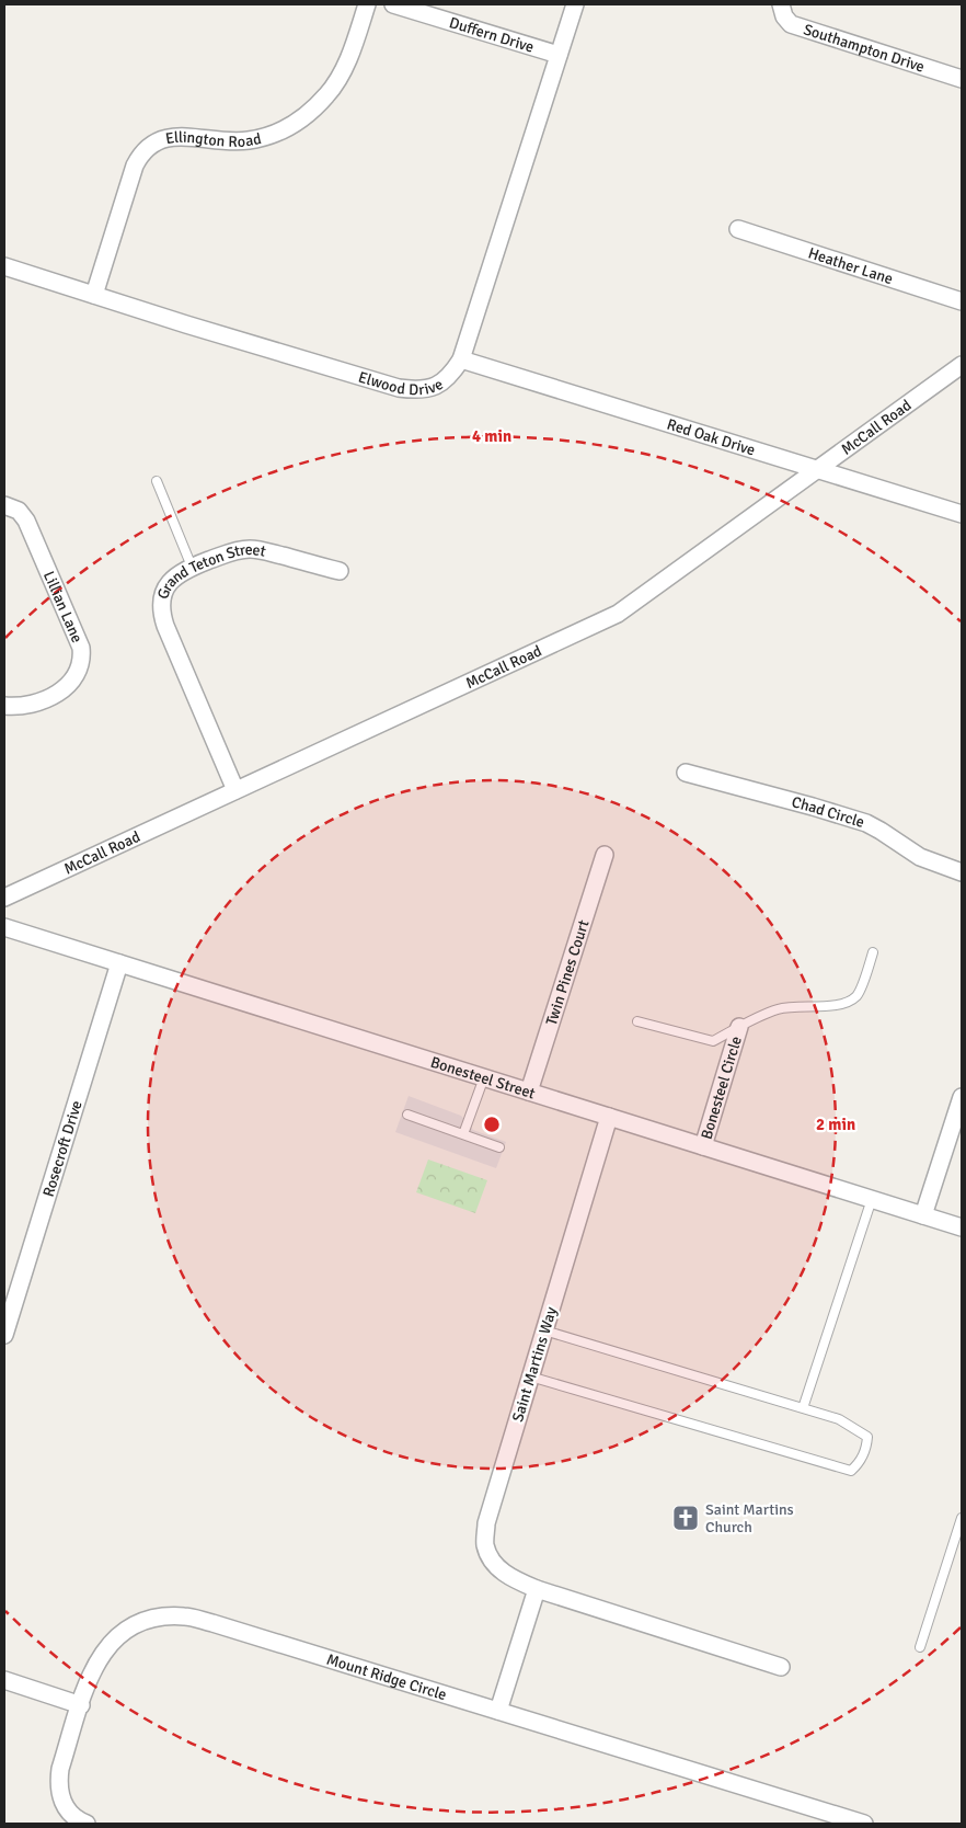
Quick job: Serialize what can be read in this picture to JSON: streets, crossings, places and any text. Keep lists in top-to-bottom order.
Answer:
{
  "streets": {
    "street": [
      "Duffern Drive",
      "Southampton Drive",
      "Ellington Road",
      "Heather Lane",
      "Elwood Drive",
      "McCall Road",
      "Red Oak Drive",
      "Grand Teton Street",
      "Lillian Lane",
      "Chad Circle",
      "Twin Pines Court",
      "Bonesteel Street",
      "Bonesteel Circle",
      "Rosecroft Drive",
      "Saint Martins Way",
      "Mount Ridge Circle"
    ]
  },
  "crossings": [
    ["Duffern Drive", "Elwood Drive"],
    ["Ellington Road", "Elwood Drive"],
    ["Elwood Drive", "Red Oak Drive"],
    ["McCall Road", "Red Oak Drive"],
    ["McCall Road", "Grand Teton Street"],
    ["Twin Pines Court", "Bonesteel Street"],
    ["Bonesteel Street", "Bonesteel Circle"],
    ["Bonesteel Street", "Rosecroft Drive"],
    ["Bonesteel Street", "Saint Martins Way"]
  ],
  "places": {
    "church": ["Saint Martins Church"]
  },
  "rings": ["4 min", "2 min"]
}
